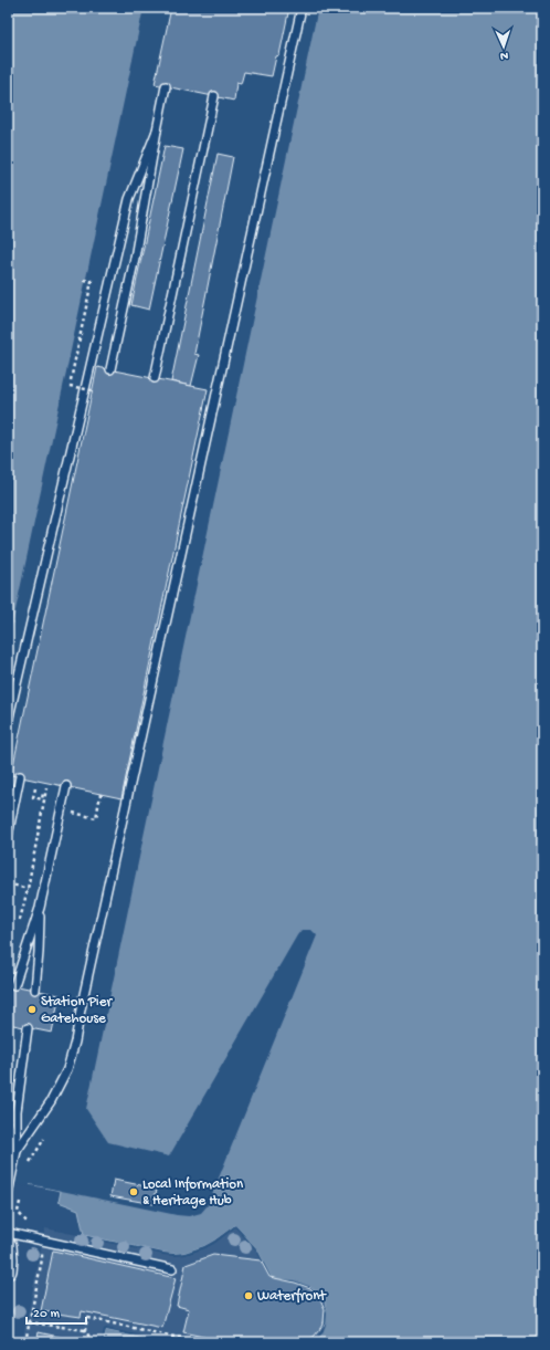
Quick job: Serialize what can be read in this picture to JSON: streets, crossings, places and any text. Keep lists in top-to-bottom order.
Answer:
{
  "places": ["Station Pier Gatehouse", "Local Information & Heritage Hub", "Waterfront"],
  "scale_bar": "20 m",
  "north": "bottom"
}
